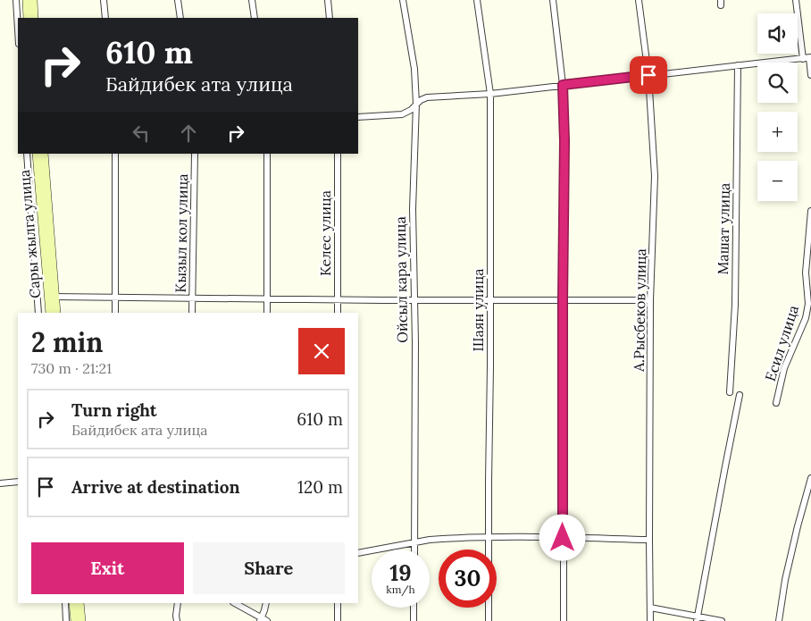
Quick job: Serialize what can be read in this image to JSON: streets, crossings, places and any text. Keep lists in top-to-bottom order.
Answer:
{
  "streets": {
    "main road": ["Сары жылга улица"],
    "street": [
      "Машат улица",
      "Кызыл кол улица",
      "Келес улица",
      "Ойсыл кара улица",
      "Шаян улица",
      "А.Рысбеков улица",
      "Есил улица"
    ]
  },
  "page": {
    "map_buttons": ["+", "−"],
    "turn": ["610 m", "Байдибек ата улица"],
    "heading": ["2 min", "730 m · 21:21"],
    "list": [
      {
        "name": "Turn right",
        "note": "Байдибек ата улица",
        "value": "610 m"
      },
      {
        "name": "Arrive at destination",
        "value": "120 m"
      }
    ],
    "buttons": ["Exit", "Share"],
    "speed": "19 km/h",
    "limit": "30"
  }
}
